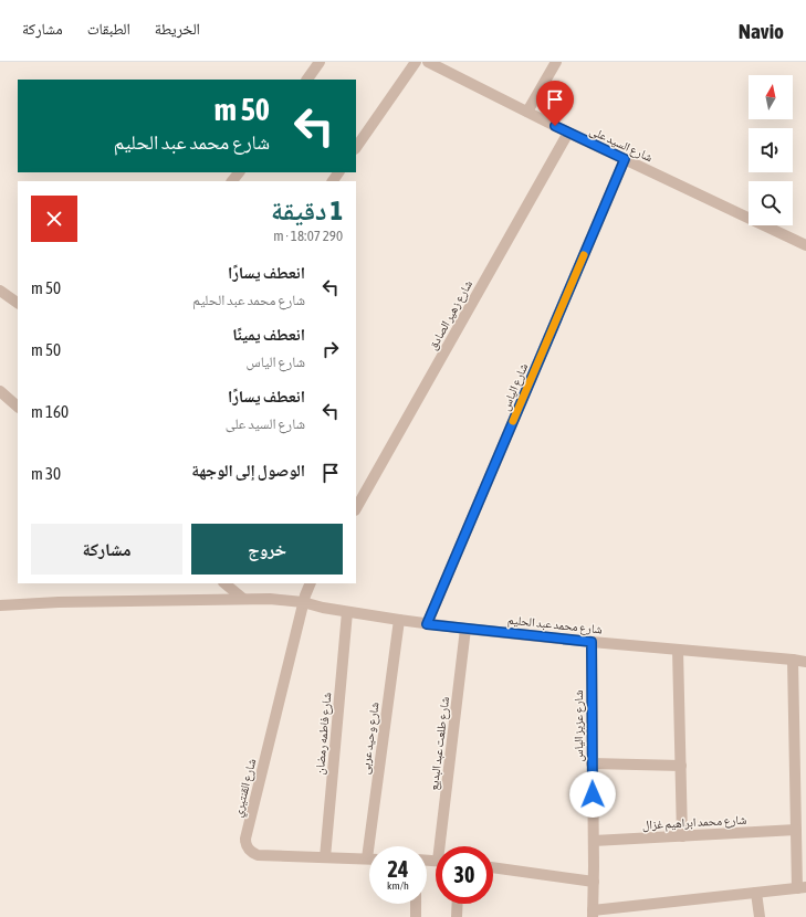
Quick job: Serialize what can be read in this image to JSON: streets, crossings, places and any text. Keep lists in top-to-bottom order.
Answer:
{
  "streets": {
    "street": [
      "شارع السيد على",
      "شارع زهير الصادق",
      "شارع الياس",
      "شارع محمد عبد الحليم",
      "شارع عزيز الياس",
      "شارع فاطمه رمضان",
      "شارع وحيد عربى",
      "شارع طلعت عبد البديع",
      "شارع القنتيري",
      "شارع محمد ابراهيم غزال"
    ]
  },
  "crossings": [
    ["شارع السيد على", "شارع زهير الصادق"],
    ["شارع السيد على", "شارع الياس"],
    ["شارع الياس", "شارع محمد عبد الحليم"],
    ["شارع محمد عبد الحليم", "شارع عزيز الياس"],
    ["شارع محمد عبد الحليم", "شارع فاطمه رمضان"],
    ["شارع محمد عبد الحليم", "شارع وحيد عربى"],
    ["شارع محمد عبد الحليم", "شارع طلعت عبد البديع"],
    ["شارع محمد عبد الحليم", "شارع القنتيري"],
    ["شارع عزيز الياس", "شارع محمد ابراهيم غزال"],
    ["شارع فاطمه رمضان", "شارع القنتيري"],
    ["شارع وحيد عربى", "شارع القنتيري"]
  ],
  "north": "top",
  "page": {
    "header": "Navio",
    "nav": ["الخريطة", "الطبقات", "مشاركة"],
    "turn": ["50 m", "شارع محمد عبد الحليم"],
    "heading": ["1 دقيقة", "290 m · 18:07"],
    "list": [
      {
        "name": "انعطف يسارًا",
        "note": "شارع محمد عبد الحليم",
        "value": "50 m"
      },
      {
        "name": "انعطف يمينًا",
        "note": "شارع الياس",
        "value": "50 m"
      },
      {
        "name": "انعطف يسارًا",
        "note": "شارع السيد على",
        "value": "160 m"
      },
      {
        "name": "الوصول إلى الوجهة",
        "value": "30 m"
      }
    ],
    "buttons": ["خروج", "مشاركة"],
    "speed": "24 km/h",
    "limit": "30"
  }
}
